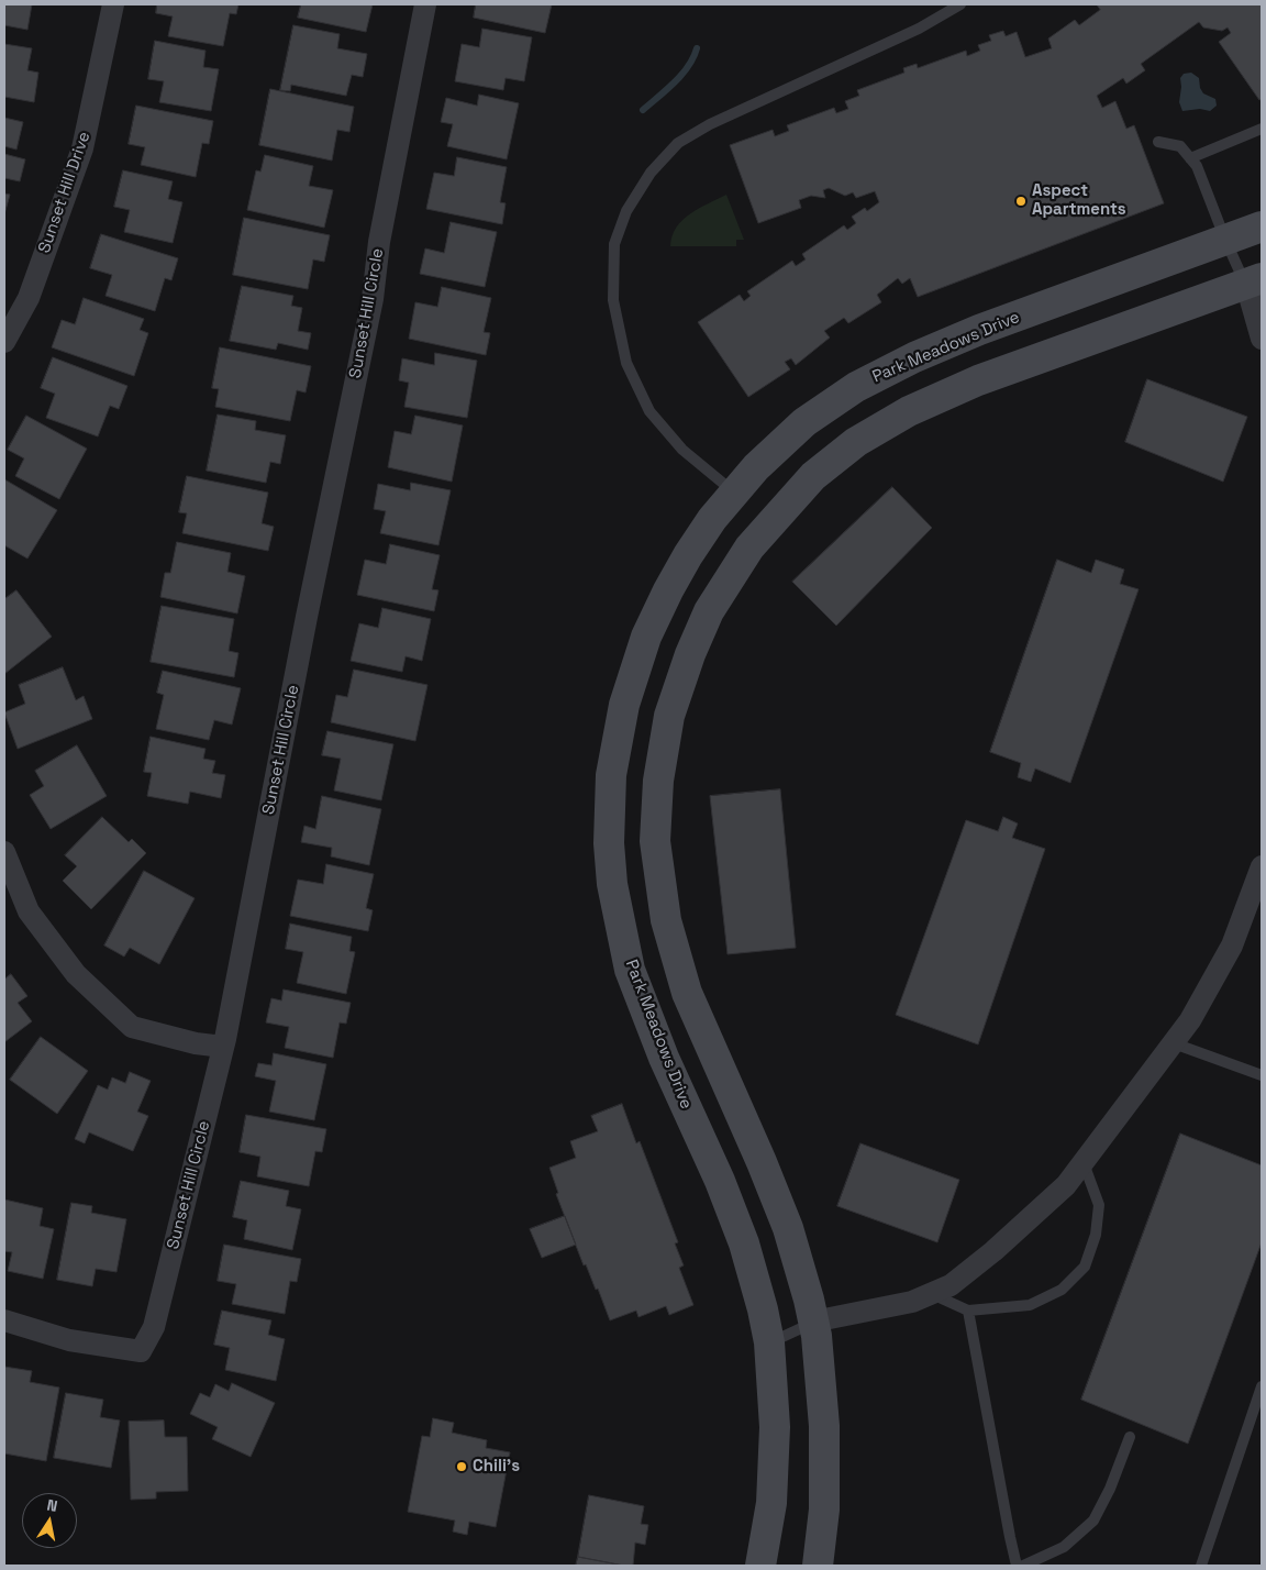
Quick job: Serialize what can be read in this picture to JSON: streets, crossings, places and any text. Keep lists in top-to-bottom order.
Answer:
{
  "streets": {
    "main road": ["Park Meadows Drive"],
    "street": ["Sunset Hill Drive", "Sunset Hill Circle"]
  },
  "places": ["Aspect Apartments", "Chili's"],
  "north": "top"
}
